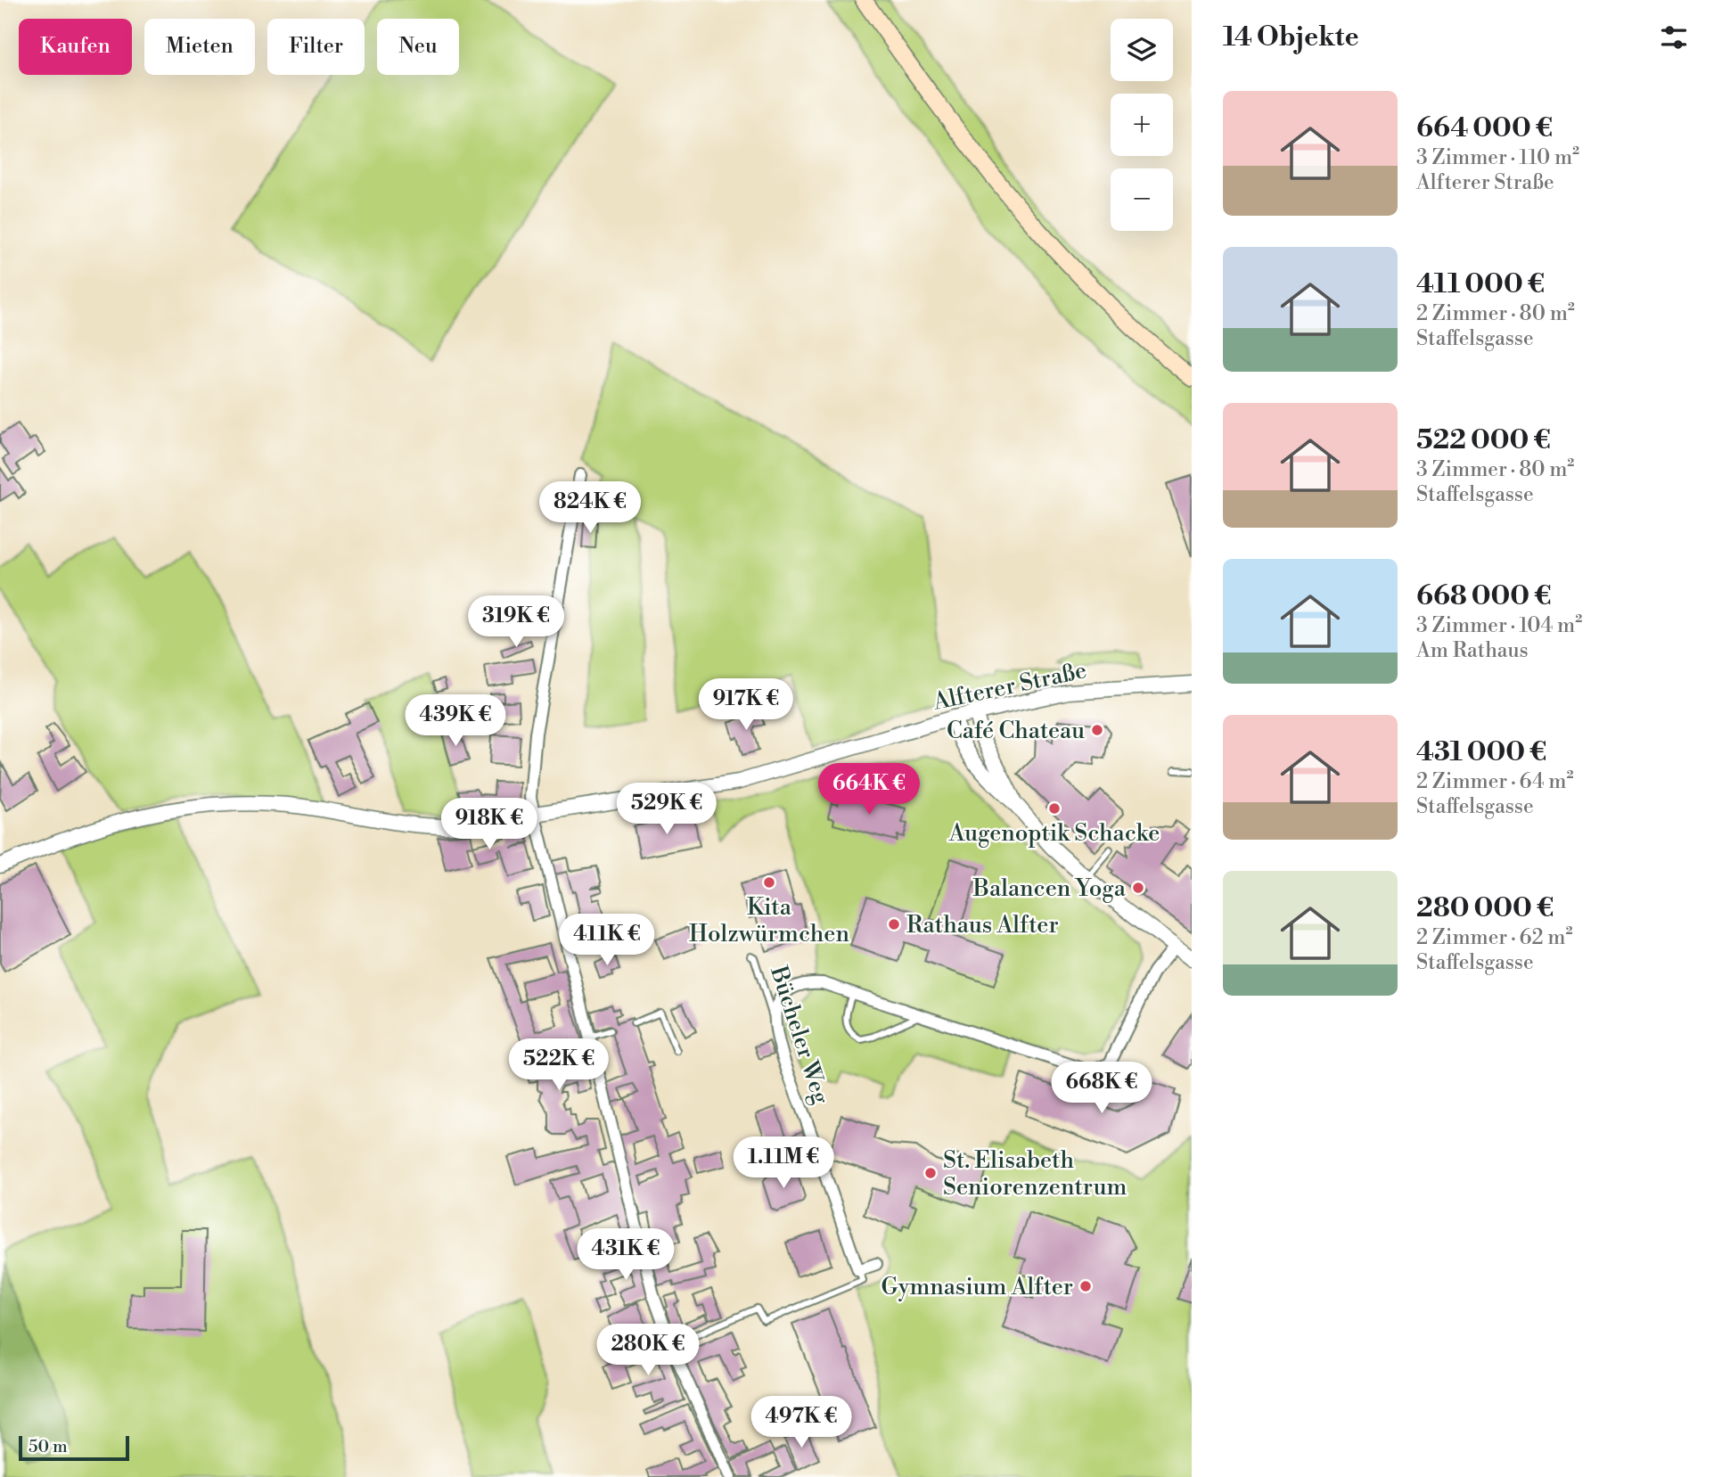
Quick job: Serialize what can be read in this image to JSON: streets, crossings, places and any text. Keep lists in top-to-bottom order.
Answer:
{
  "streets": {
    "street": ["Alfterer Straße", "Bücheler Weg"]
  },
  "places": [
    "Café Chateau",
    "Augenoptik Schacke",
    "Kita Holzwürmchen",
    "Balancen Yoga",
    "Rathaus Alfter",
    "St. Elisabeth Seniorenzentrum",
    "Gymnasium Alfter"
  ],
  "scale_bar": "50 m",
  "page": {
    "heading": "14 Objekte",
    "map_buttons": ["+", "−"],
    "chip": [
      "Kaufen",
      "Mieten",
      "Filter",
      "Neu"
    ],
    "list": [
      {
        "name": "664 000 €",
        "note": "3 Zimmer · 110 m² · Alfterer Straße"
      },
      {
        "name": "411 000 €",
        "note": "2 Zimmer · 80 m² · Staffelsgasse"
      },
      {
        "name": "522 000 €",
        "note": "3 Zimmer · 80 m² · Staffelsgasse"
      },
      {
        "name": "668 000 €",
        "note": "3 Zimmer · 104 m² · Am Rathaus"
      },
      {
        "name": "431 000 €",
        "note": "2 Zimmer · 64 m² · Staffelsgasse"
      },
      {
        "name": "280 000 €",
        "note": "2 Zimmer · 62 m² · Staffelsgasse"
      }
    ],
    "price": [
      "824K €",
      "319K €",
      "917K €",
      "439K €",
      "664K €",
      "529K €",
      "918K €",
      "411K €",
      "522K €",
      "668K €",
      "1.11M €",
      "431K €",
      "280K €",
      "497K €"
    ],
    "scale": "50 m"
  }
}
